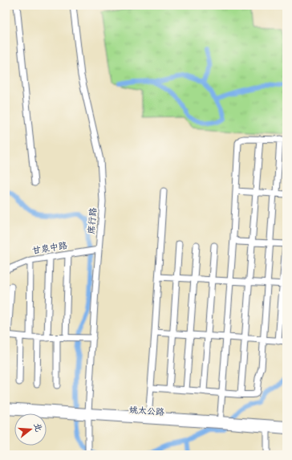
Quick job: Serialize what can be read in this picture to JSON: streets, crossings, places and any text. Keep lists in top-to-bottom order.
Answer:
{
  "streets": {
    "main road": ["姚太公路"],
    "street": ["席行路", "甘泉中路"]
  },
  "crossings": [
    ["席行路", "甘泉中路"],
    ["席行路", "姚太公路"]
  ],
  "north": "right"
}
